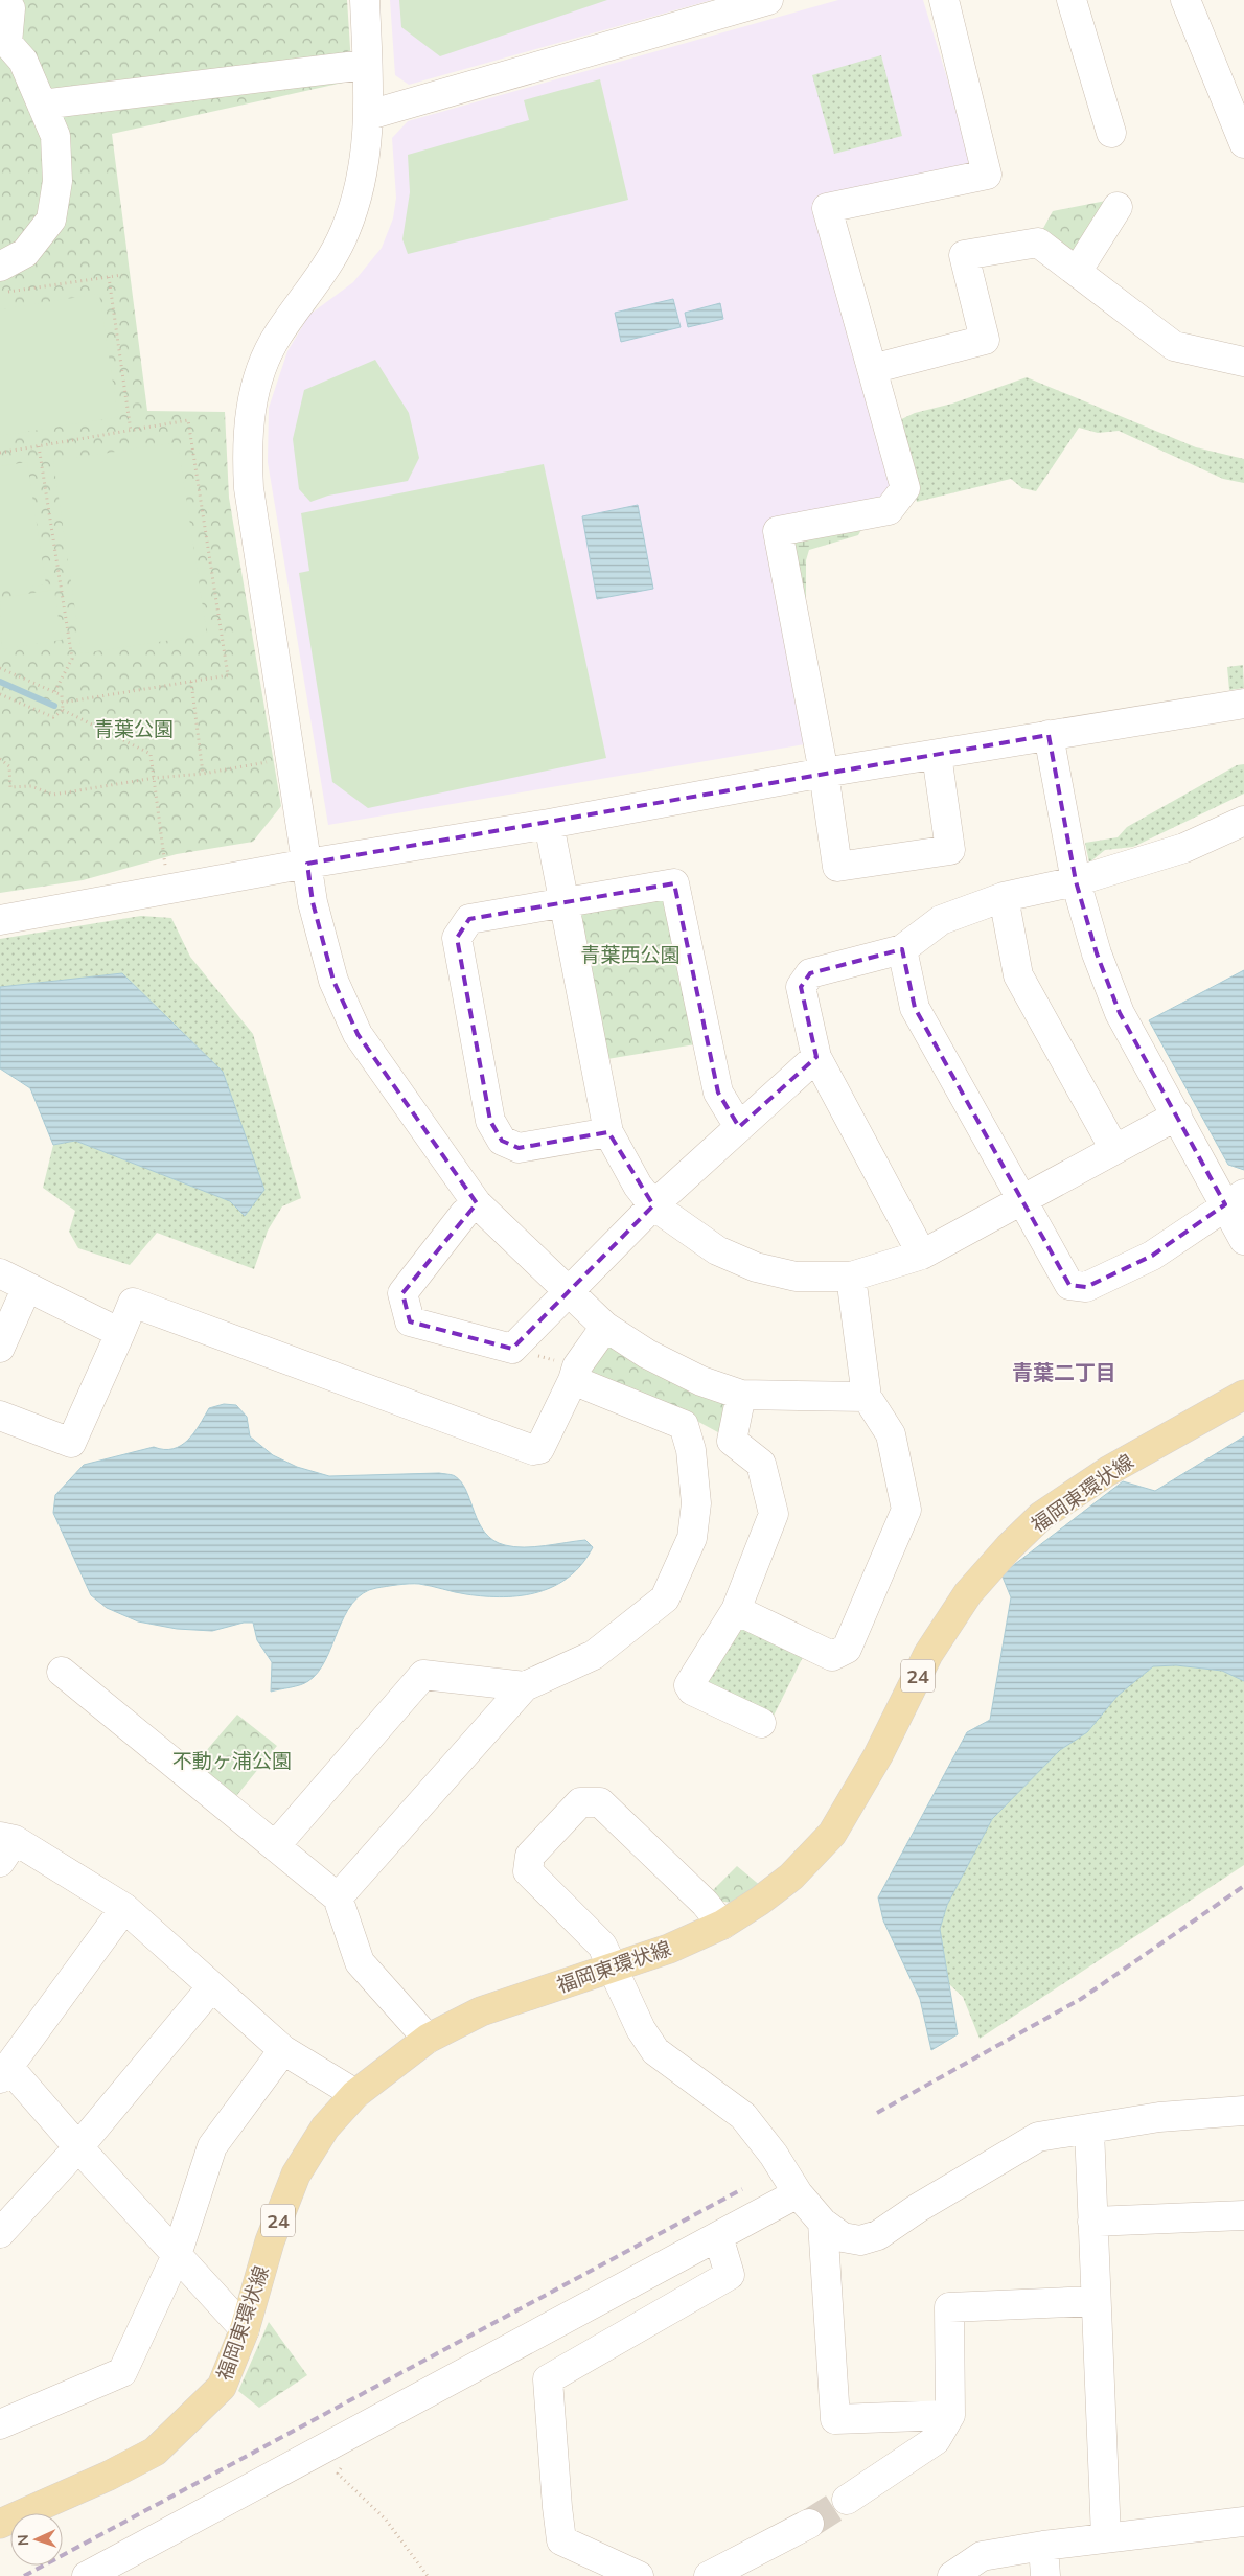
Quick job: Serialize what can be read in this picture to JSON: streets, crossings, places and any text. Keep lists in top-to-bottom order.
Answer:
{
  "streets": {
    "main road": ["福岡東環状線", "24"]
  },
  "districts": ["青葉二丁目"],
  "parks": ["青葉公園", "青葉西公園", "不動ヶ浦公園"],
  "north": "left"
}
